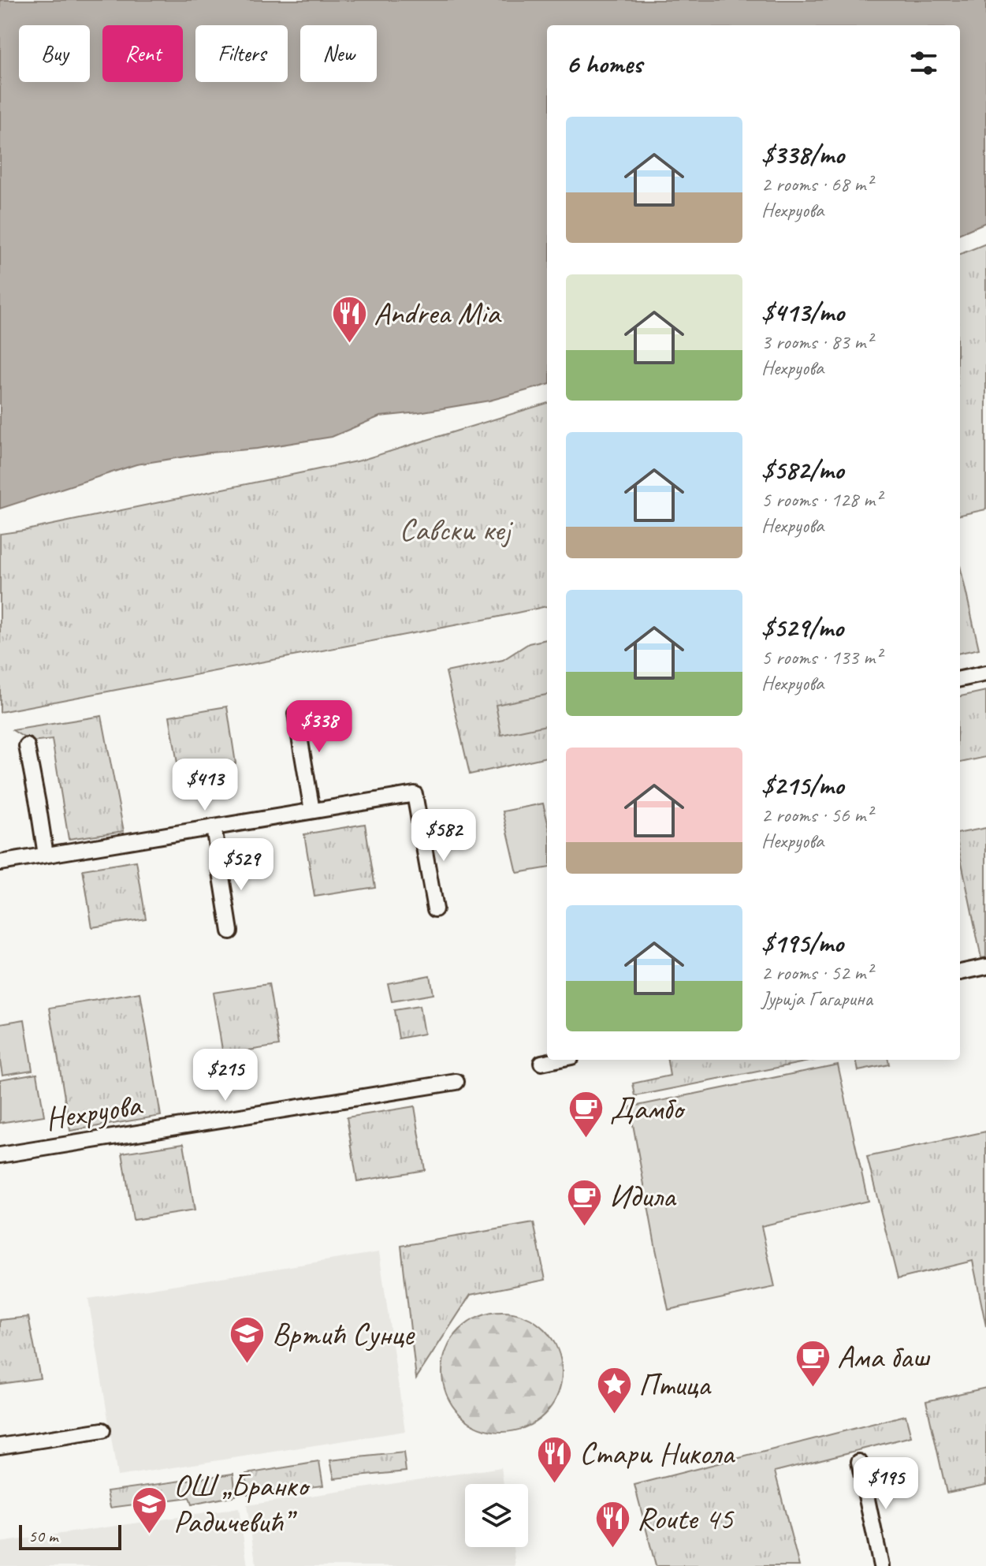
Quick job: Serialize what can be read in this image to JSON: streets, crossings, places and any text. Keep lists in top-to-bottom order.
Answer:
{
  "streets": {
    "street": ["Нехруова"]
  },
  "parks": ["Савски кеј"],
  "places": {
    "restaurant": ["Andrea Mia", "Стари Никола", "Route 45"],
    "cafe": ["Дамбо", "Идила", "Ама баш"],
    "school or university": ["Вртић Сунце", "ОШ „Бранко Радичевић”"],
    "place": ["Птица"]
  },
  "scale_bar": "50 m",
  "page": {
    "chip": [
      "Buy",
      "Rent",
      "Filters",
      "New"
    ],
    "heading": "6 homes",
    "list": [
      {
        "name": "$338/mo",
        "note": "2 rooms · 68 m² · Нехруова"
      },
      {
        "name": "$413/mo",
        "note": "3 rooms · 83 m² · Нехруова"
      },
      {
        "name": "$582/mo",
        "note": "5 rooms · 128 m² · Нехруова"
      },
      {
        "name": "$529/mo",
        "note": "5 rooms · 133 m² · Нехруова"
      },
      {
        "name": "$215/mo",
        "note": "2 rooms · 56 m² · Нехруова"
      },
      {
        "name": "$195/mo",
        "note": "2 rooms · 52 m² · Јурија Гагарина"
      }
    ],
    "price": [
      "$338",
      "$413",
      "$582",
      "$529",
      "$215",
      "$195"
    ],
    "scale": "50 m"
  }
}
